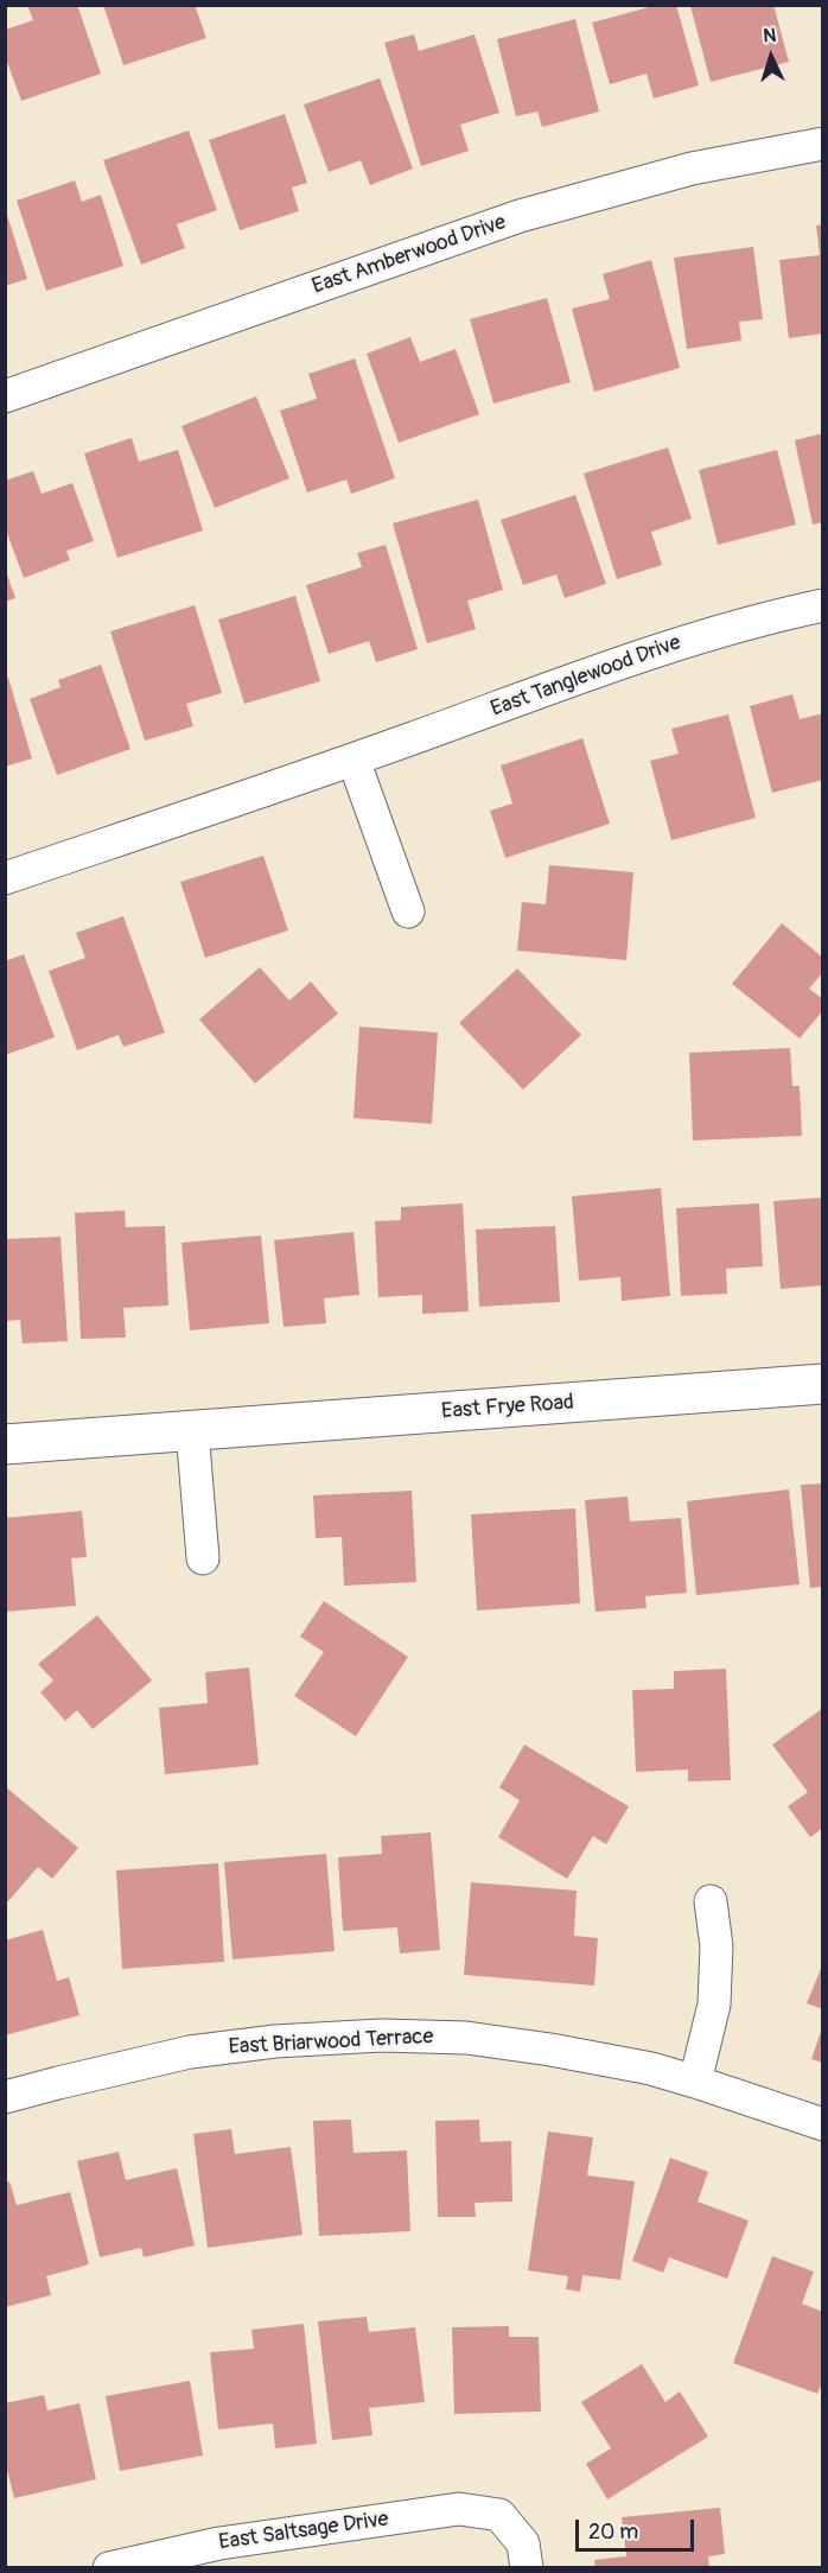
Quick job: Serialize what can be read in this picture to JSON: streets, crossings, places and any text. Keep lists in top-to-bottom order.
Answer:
{
  "streets": {
    "street": [
      "East Amberwood Drive",
      "East Tanglewood Drive",
      "East Frye Road",
      "East Briarwood Terrace",
      "East Saltsage Drive"
    ]
  },
  "scale_bar": "20 m",
  "north": "top"
}
